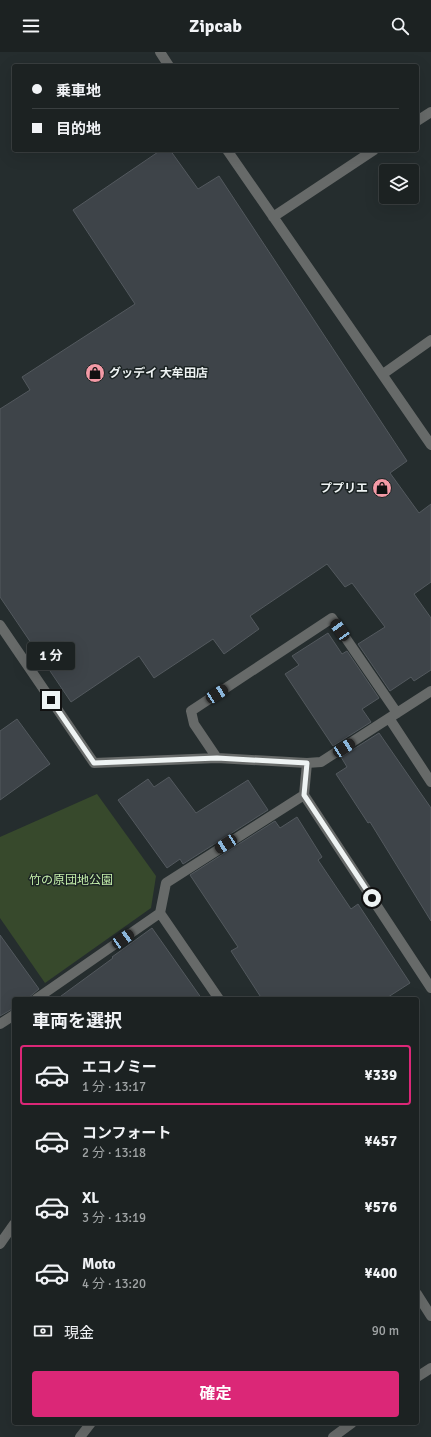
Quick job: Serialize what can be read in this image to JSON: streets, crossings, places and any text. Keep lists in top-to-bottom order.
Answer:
{
  "parks": ["竹の原団地公園"],
  "places": {
    "shop": ["グッデイ 大牟田店", "ププリエ"]
  },
  "page": {
    "header": "Zipcab",
    "banner": ["乗車地", "目的地"],
    "bubble": "1 分",
    "heading": "車両を選択",
    "list": [
      {
        "name": "エコノミー",
        "note": "1 分 · 13:17",
        "value": "¥339"
      },
      {
        "name": "コンフォート",
        "note": "2 分 · 13:18",
        "value": "¥457"
      },
      {
        "name": "XL",
        "note": "3 分 · 13:19",
        "value": "¥576"
      },
      {
        "name": "Moto",
        "note": "4 分 · 13:20",
        "value": "¥400"
      }
    ],
    "pay": ["現金", "90 m"],
    "buttons": "確定"
  }
}
